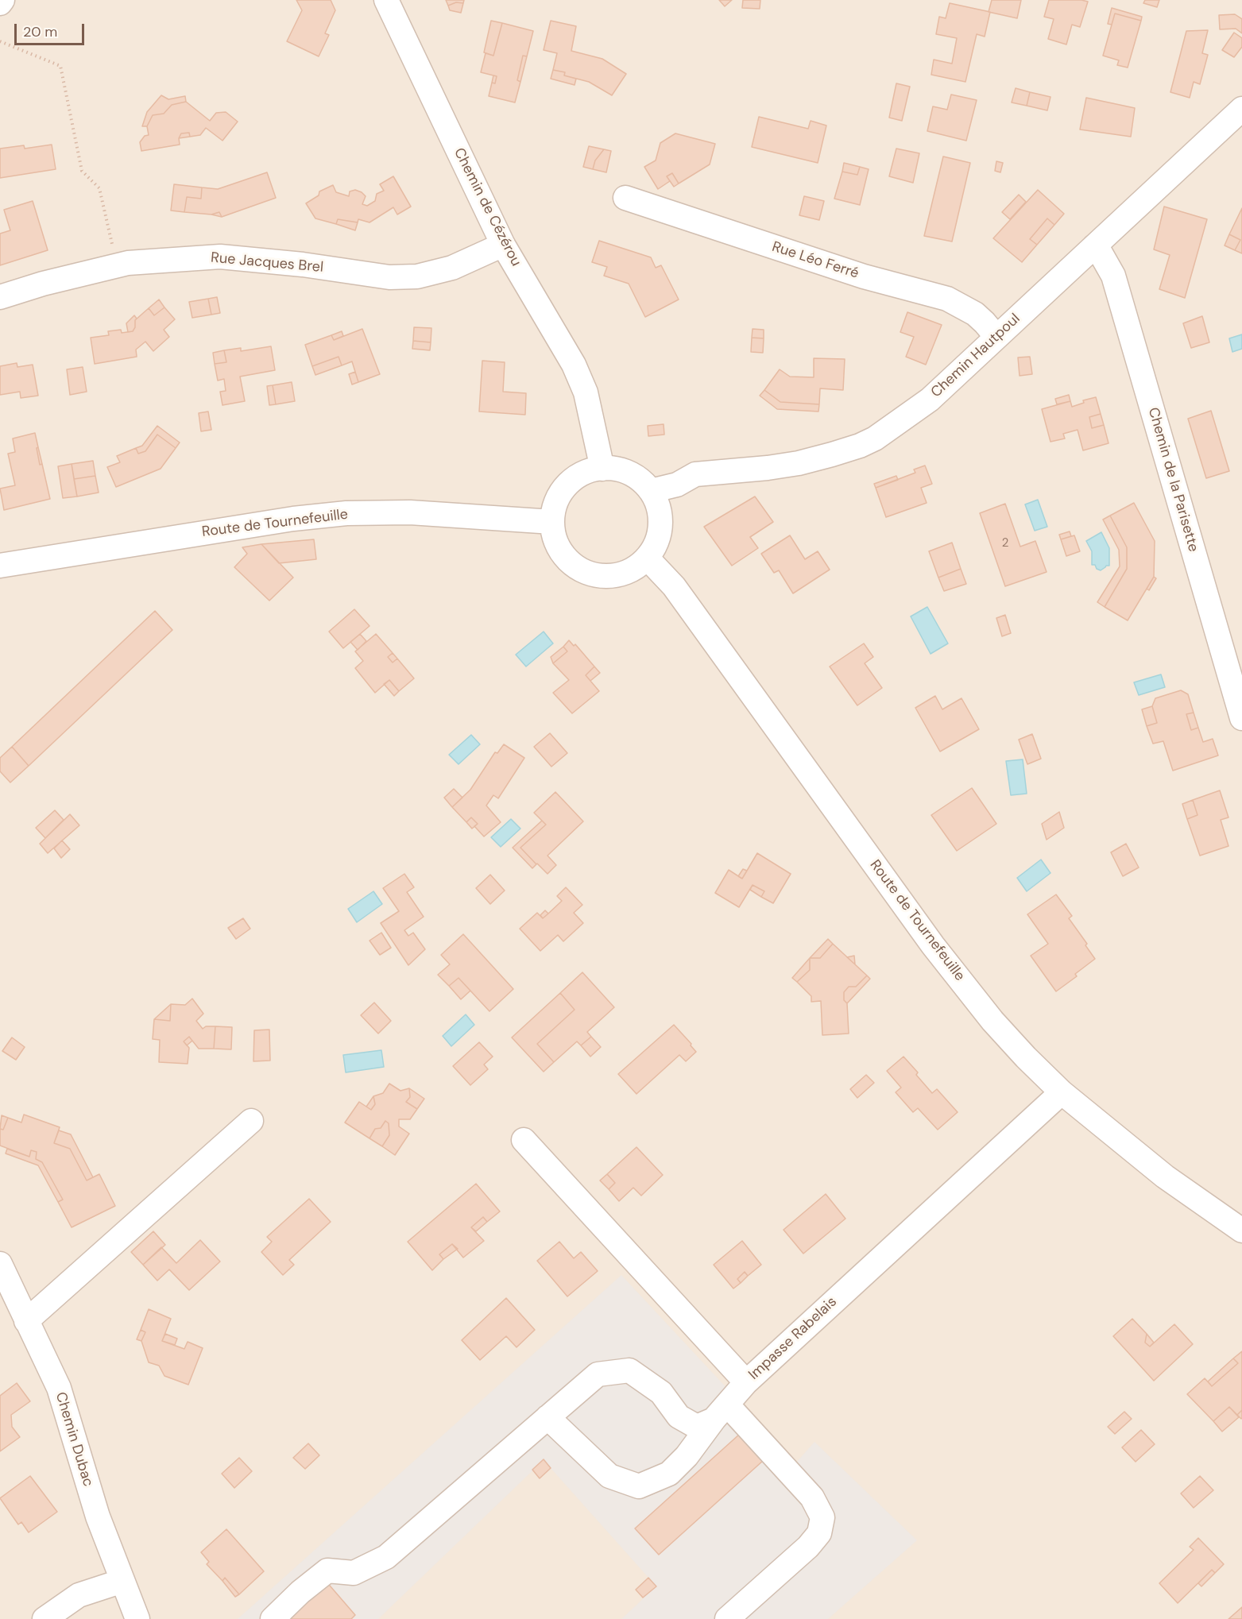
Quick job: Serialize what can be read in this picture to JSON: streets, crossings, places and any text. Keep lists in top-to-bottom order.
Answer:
{
  "streets": {
    "street": [
      "Chemin de Cézérou",
      "Rue Léo Ferré",
      "Rue Jacques Brel",
      "Chemin Hautpoul",
      "Chemin de la Parisette",
      "Route de Tournefeuille",
      "Impasse Rabelais",
      "Chemin Dubac"
    ]
  },
  "crossings": [
    ["Chemin de Cézérou", "Rue Jacques Brel"],
    ["Chemin de Cézérou", "Chemin Hautpoul"],
    ["Chemin de Cézérou", "Route de Tournefeuille"],
    ["Rue Léo Ferré", "Chemin Hautpoul"],
    ["Chemin Hautpoul", "Chemin de la Parisette"],
    ["Chemin Hautpoul", "Route de Tournefeuille"],
    ["Route de Tournefeuille", "Impasse Rabelais"]
  ],
  "house_numbers": ["2"],
  "scale_bar": "20 m"
}
